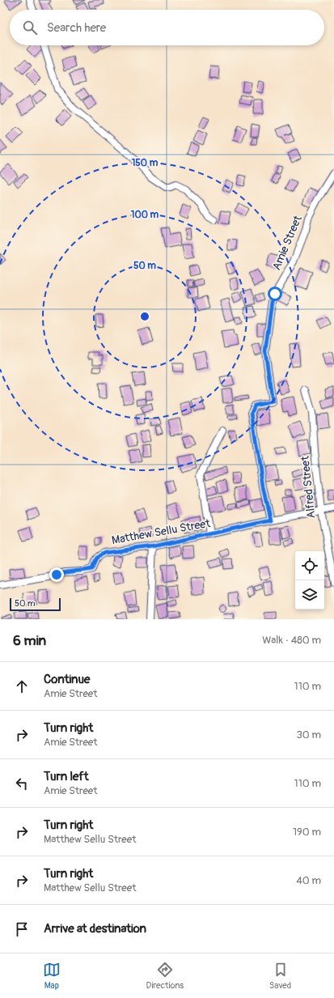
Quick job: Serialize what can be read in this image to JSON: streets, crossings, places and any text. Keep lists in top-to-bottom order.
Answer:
{
  "streets": {
    "street": ["Amie Street", "Alfred Street", "Matthew Sellu Street"]
  },
  "crossings": [
    ["Amie Street", "Matthew Sellu Street"],
    ["Alfred Street", "Matthew Sellu Street"]
  ],
  "scale_bar": "50 m",
  "page": {
    "search": "Search here",
    "scale": "50 m",
    "heading": ["6 min", "Walk · 480 m"],
    "list": [
      ["Continue", "Amie Street", "110 m"],
      ["Turn right", "Amie Street", "30 m"],
      ["Turn left", "Amie Street", "110 m"],
      ["Turn right", "Matthew Sellu Street", "190 m"],
      ["Turn right", "Matthew Sellu Street", "40 m"],
      "Arrive at destination"
    ],
    "nav": ["Map", "Directions", "Saved"]
  },
  "rings": ["150 m", "100 m", "50 m"]
}
